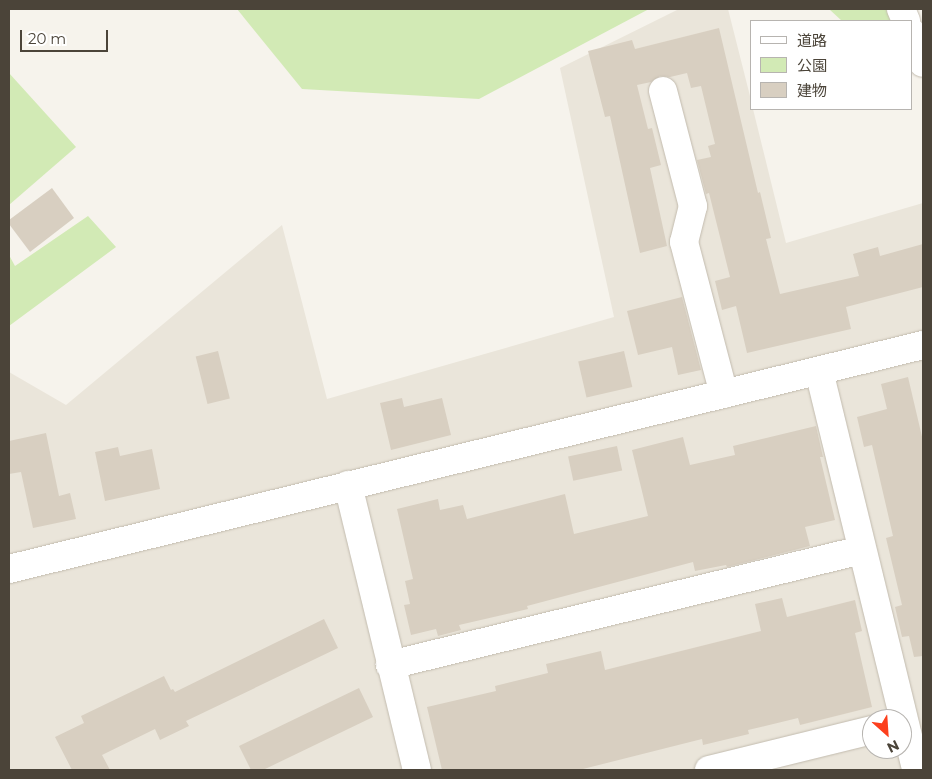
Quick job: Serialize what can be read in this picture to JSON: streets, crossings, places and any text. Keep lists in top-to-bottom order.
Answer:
{
  "legend": ["道路", "公園", "建物"],
  "scale_bar": "20 m",
  "north": "bottom right"
}
